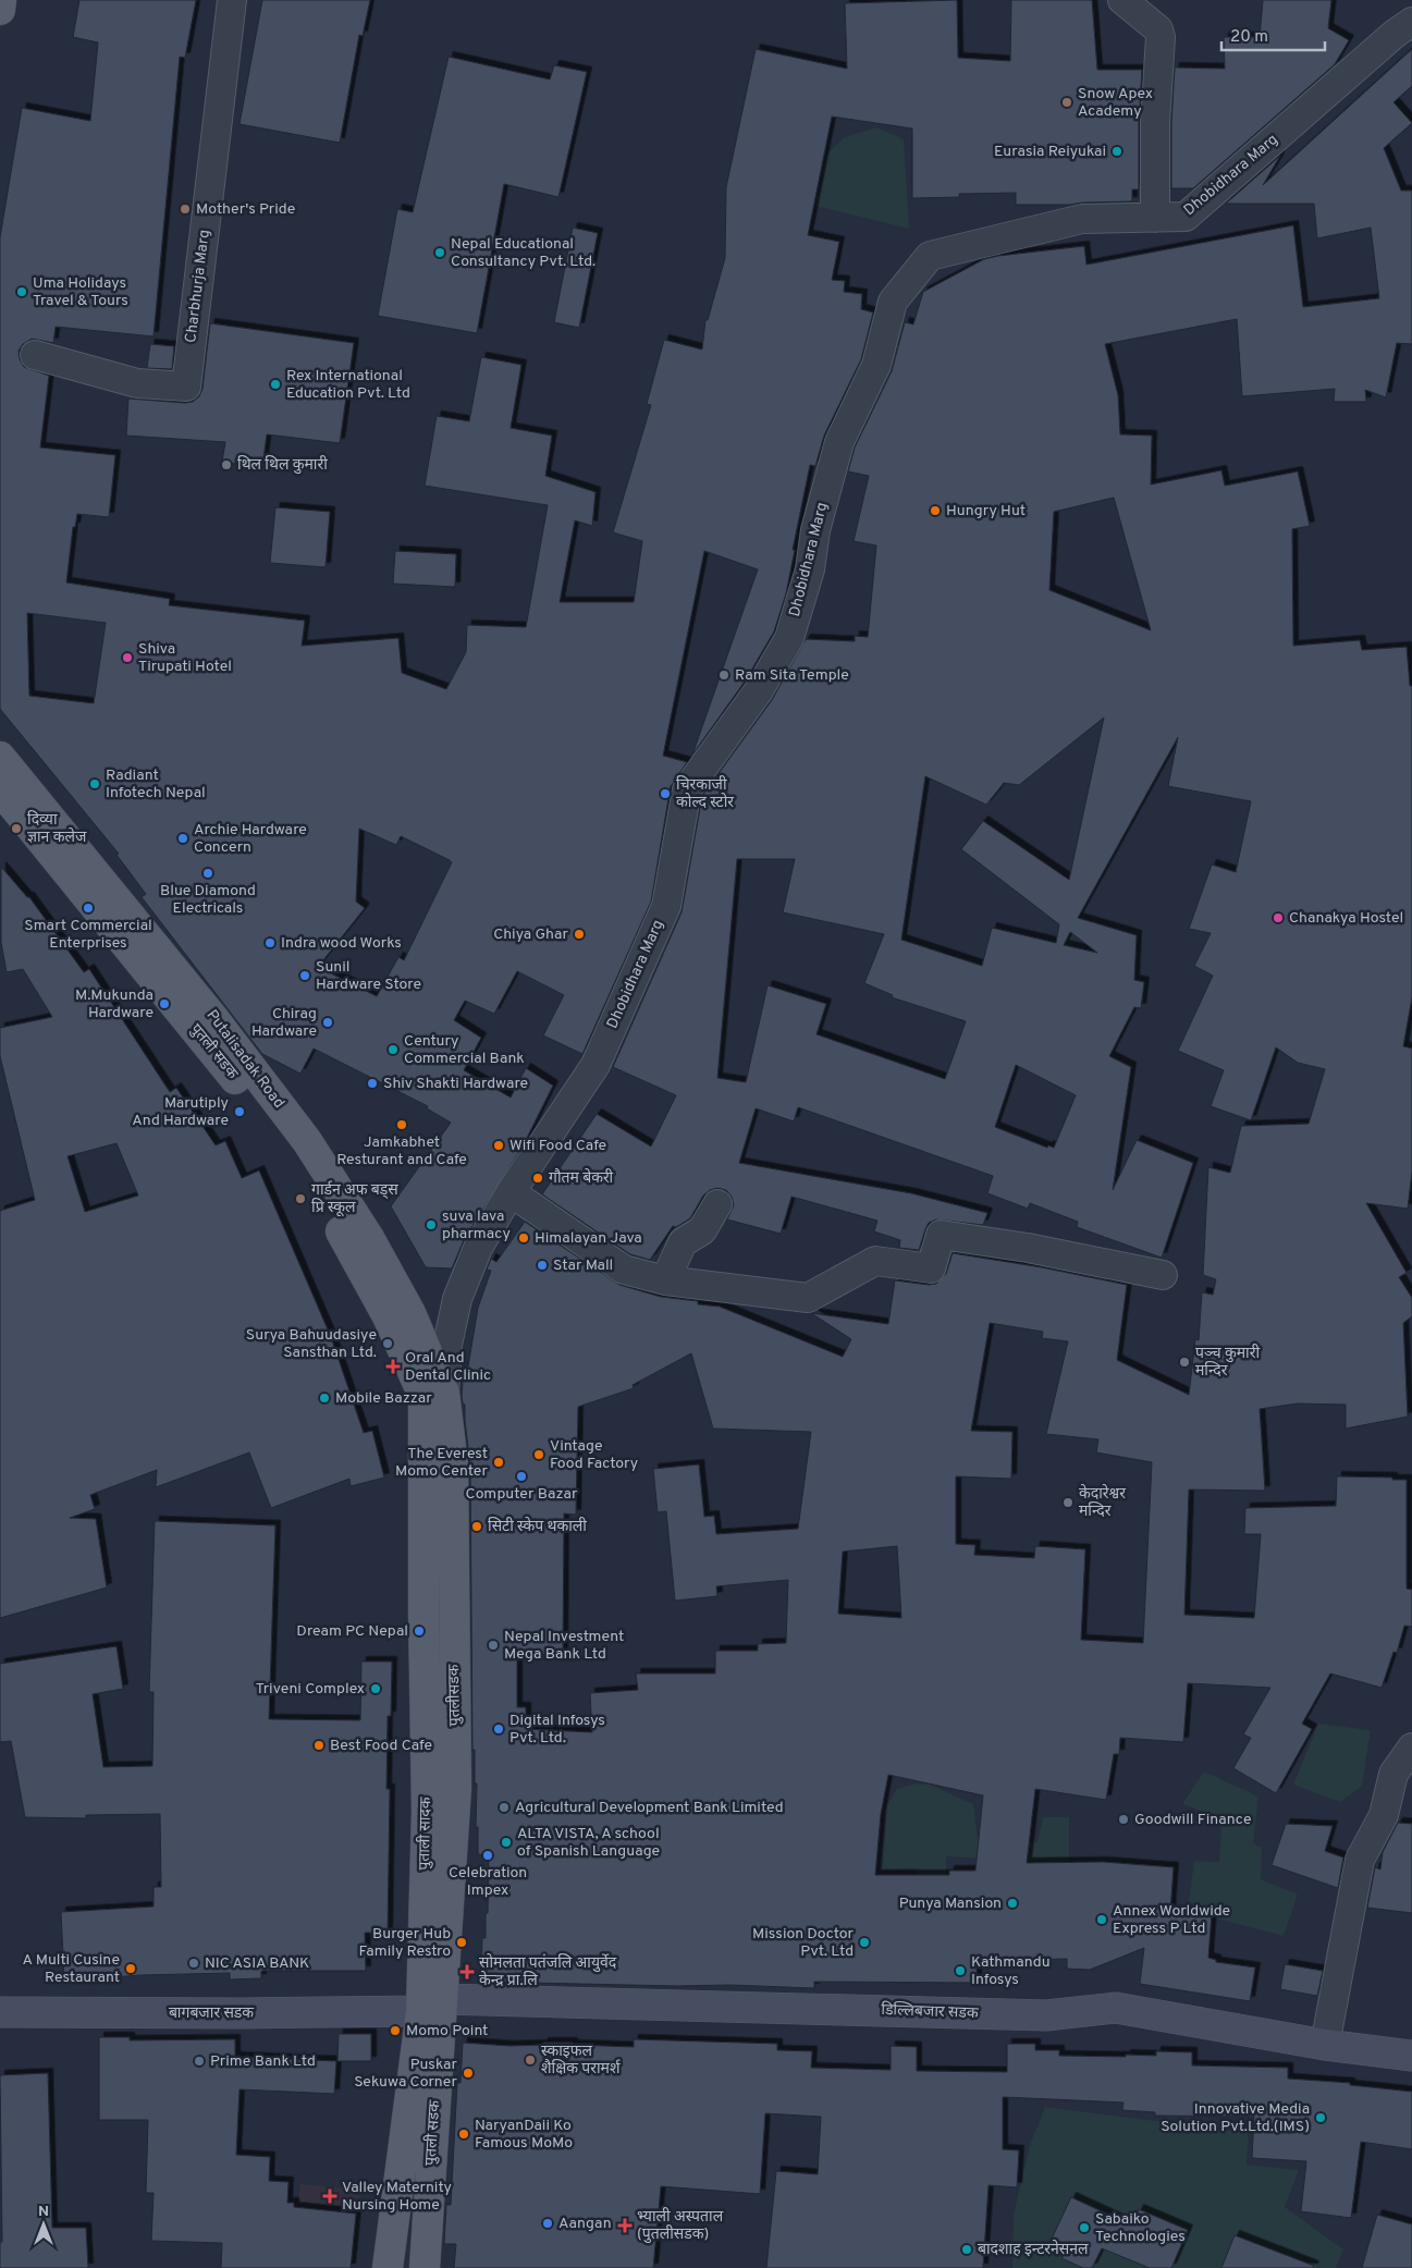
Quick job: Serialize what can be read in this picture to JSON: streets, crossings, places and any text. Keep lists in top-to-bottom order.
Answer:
{
  "streets": {
    "main road": [
      "पुतली सडक",
      "Putalisadak Road",
      "पुतलीसडक",
      "डिल्लिबजार सडक",
      "बागबजार सडक"
    ],
    "street": ["Dhobidhara Marg", "Charbhurja Marg"]
  },
  "crossings": [
    ["Dhobidhara Marg", "पुतली सडक"],
    ["Dhobidhara Marg", "Putalisadak Road"],
    ["Dhobidhara Marg", "पुतलीसडक"],
    ["पुतली सडक", "Putalisadak Road"],
    ["पुतली सडक", "पुतलीसडक"],
    ["पुतली सडक", "डिल्लिबजार सडक"],
    ["पुतली सडक", "बागबजार सडक"],
    ["Putalisadak Road", "पुतलीसडक"],
    ["पुतलीसडक", "डिल्लिबजार सडक"],
    ["पुतलीसडक", "बागबजार सडक"],
    ["डिल्लिबजार सडक", "बागबजार सडक"]
  ],
  "places": {
    "other": [
      "Snow Apex Academy",
      "Eurasia Reiyukai",
      "Mother's Pride",
      "Nepal Educational Consultancy Pvt. Ltd.",
      "Uma Holidays Travel & Tours",
      "Rex International Education Pvt. Ltd",
      "थिल थिल कुमारी",
      "Hungry Hut",
      "Shiva Tirupati Hotel",
      "Ram Sita Temple",
      "Radiant Infotech Nepal",
      "चिरकाजी कोल्द स्टोर",
      "दिव्या ज्ञान कलेज",
      "Archie Hardware Concern",
      "Blue Diamond Electricals",
      "Smart Commercial Enterprises",
      "Chanakya Hostel",
      "Chiya Ghar",
      "Indra wood Works",
      "Sunil Hardware Store",
      "M.Mukunda Hardware",
      "Chirag Hardware",
      "Century Commercial Bank",
      "Shiv Shakti Hardware",
      "Marutiply And Hardware",
      "Jamkabhet Resturant and Cafe",
      "Wifi Food Cafe",
      "गौतम बेकरी",
      "गार्डन अफ बड्स प्रि स्कूल",
      "suva lava pharmacy",
      "Himalayan Java",
      "Star Mall",
      "Surya Bahuudasiye Sansthan Ltd.",
      "पञ्च कुमारी मन्दिर",
      "Mobile Bazzar",
      "Vintage Food Factory",
      "The Everest Momo Center",
      "Computer Bazar",
      "केदारेश्वर मन्दिर",
      "सिटी स्केप थकाली",
      "Dream PC Nepal",
      "Nepal Investment Mega Bank Ltd",
      "Triveni Complex",
      "Digital Infosys Pvt. Ltd.",
      "Best Food Cafe",
      "Agricultural Development Bank Limited",
      "Goodwill Finance",
      "ALTA VISTA, A school of Spanish Language",
      "Celebration Impex",
      "Punya Mansion",
      "Annex Worldwide Express P Ltd",
      "Burger Hub Family Restro",
      "Mission Doctor Pvt. Ltd",
      "NIC ASIA BANK",
      "A Multi Cusine Restaurant",
      "Kathmandu Infosys",
      "Momo Point",
      "स्काइफल शैक्षिक परामर्श",
      "Prime Bank Ltd",
      "Puskar Sekuwa Corner",
      "Innovative Media Solution Pvt.Ltd.(IMS)",
      "NaryanDaii Ko Famous MoMo",
      "Aangan",
      "Sabaiko Technologies",
      "बादशाह इन्टरनेसनल"
    ],
    "health": [
      "Oral And Dental Clinic",
      "सोमलता पतंजलि आयुर्वेद केन्द्र प्रा.लि",
      "Valley Maternity Nursing Home",
      "भ्याली अस्पताल (पुतलीसडक)"
    ]
  },
  "scale_bar": "20 m",
  "north": "top"
}
